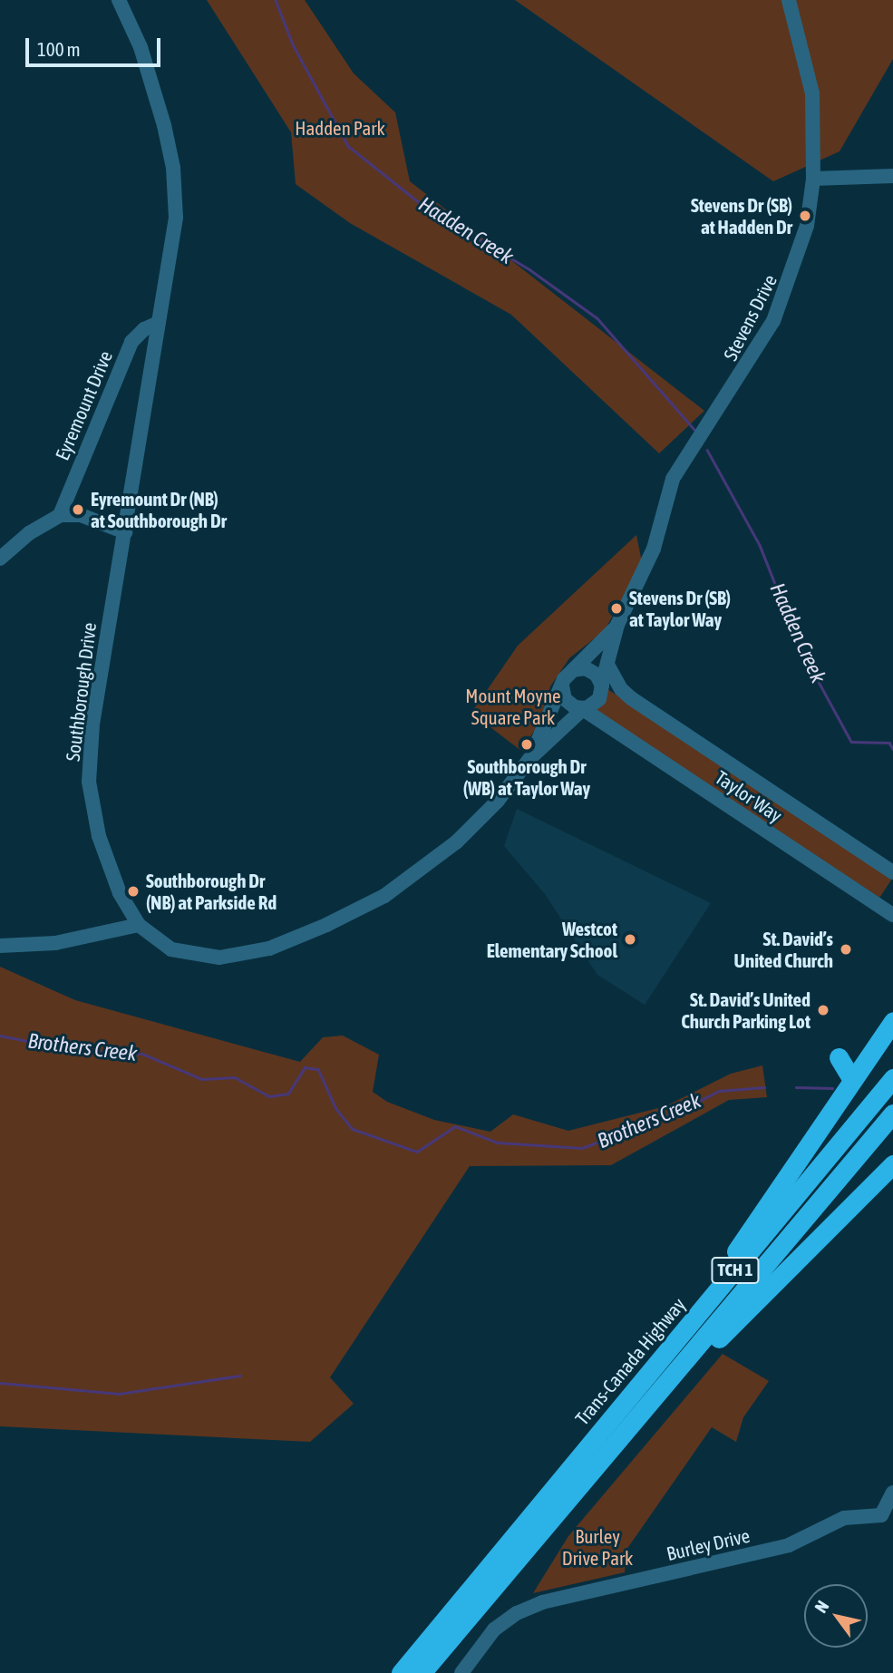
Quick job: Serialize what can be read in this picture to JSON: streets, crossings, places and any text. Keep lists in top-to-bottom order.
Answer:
{
  "streets": {
    "highway": ["TCH 1", "Trans-Canada Highway"],
    "street": [
      "Stevens Drive",
      "Eyremount Drive",
      "Southborough Drive",
      "Taylor Way",
      "Burley Drive"
    ]
  },
  "crossings": [
    ["Stevens Drive", "Southborough Drive"],
    ["Stevens Drive", "Taylor Way"],
    ["Eyremount Drive", "Southborough Drive"],
    ["Southborough Drive", "Taylor Way"]
  ],
  "water": ["Hadden Creek", "Brothers Creek"],
  "parks": ["Hadden Park", "Mount Moyne Square Park", "Burley Drive Park"],
  "places": [
    "Stevens Dr (SB) at Hadden Dr",
    "Eyremount Dr (NB) at Southborough Dr",
    "Stevens Dr (SB) at Taylor Way",
    "Southborough Dr (WB) at Taylor Way",
    "Southborough Dr (NB) at Parkside Rd",
    "Westcot Elementary School",
    "St. David’s United Church",
    "St. David’s United Church Parking Lot"
  ],
  "scale_bar": "100 m",
  "north": "top left"
}
